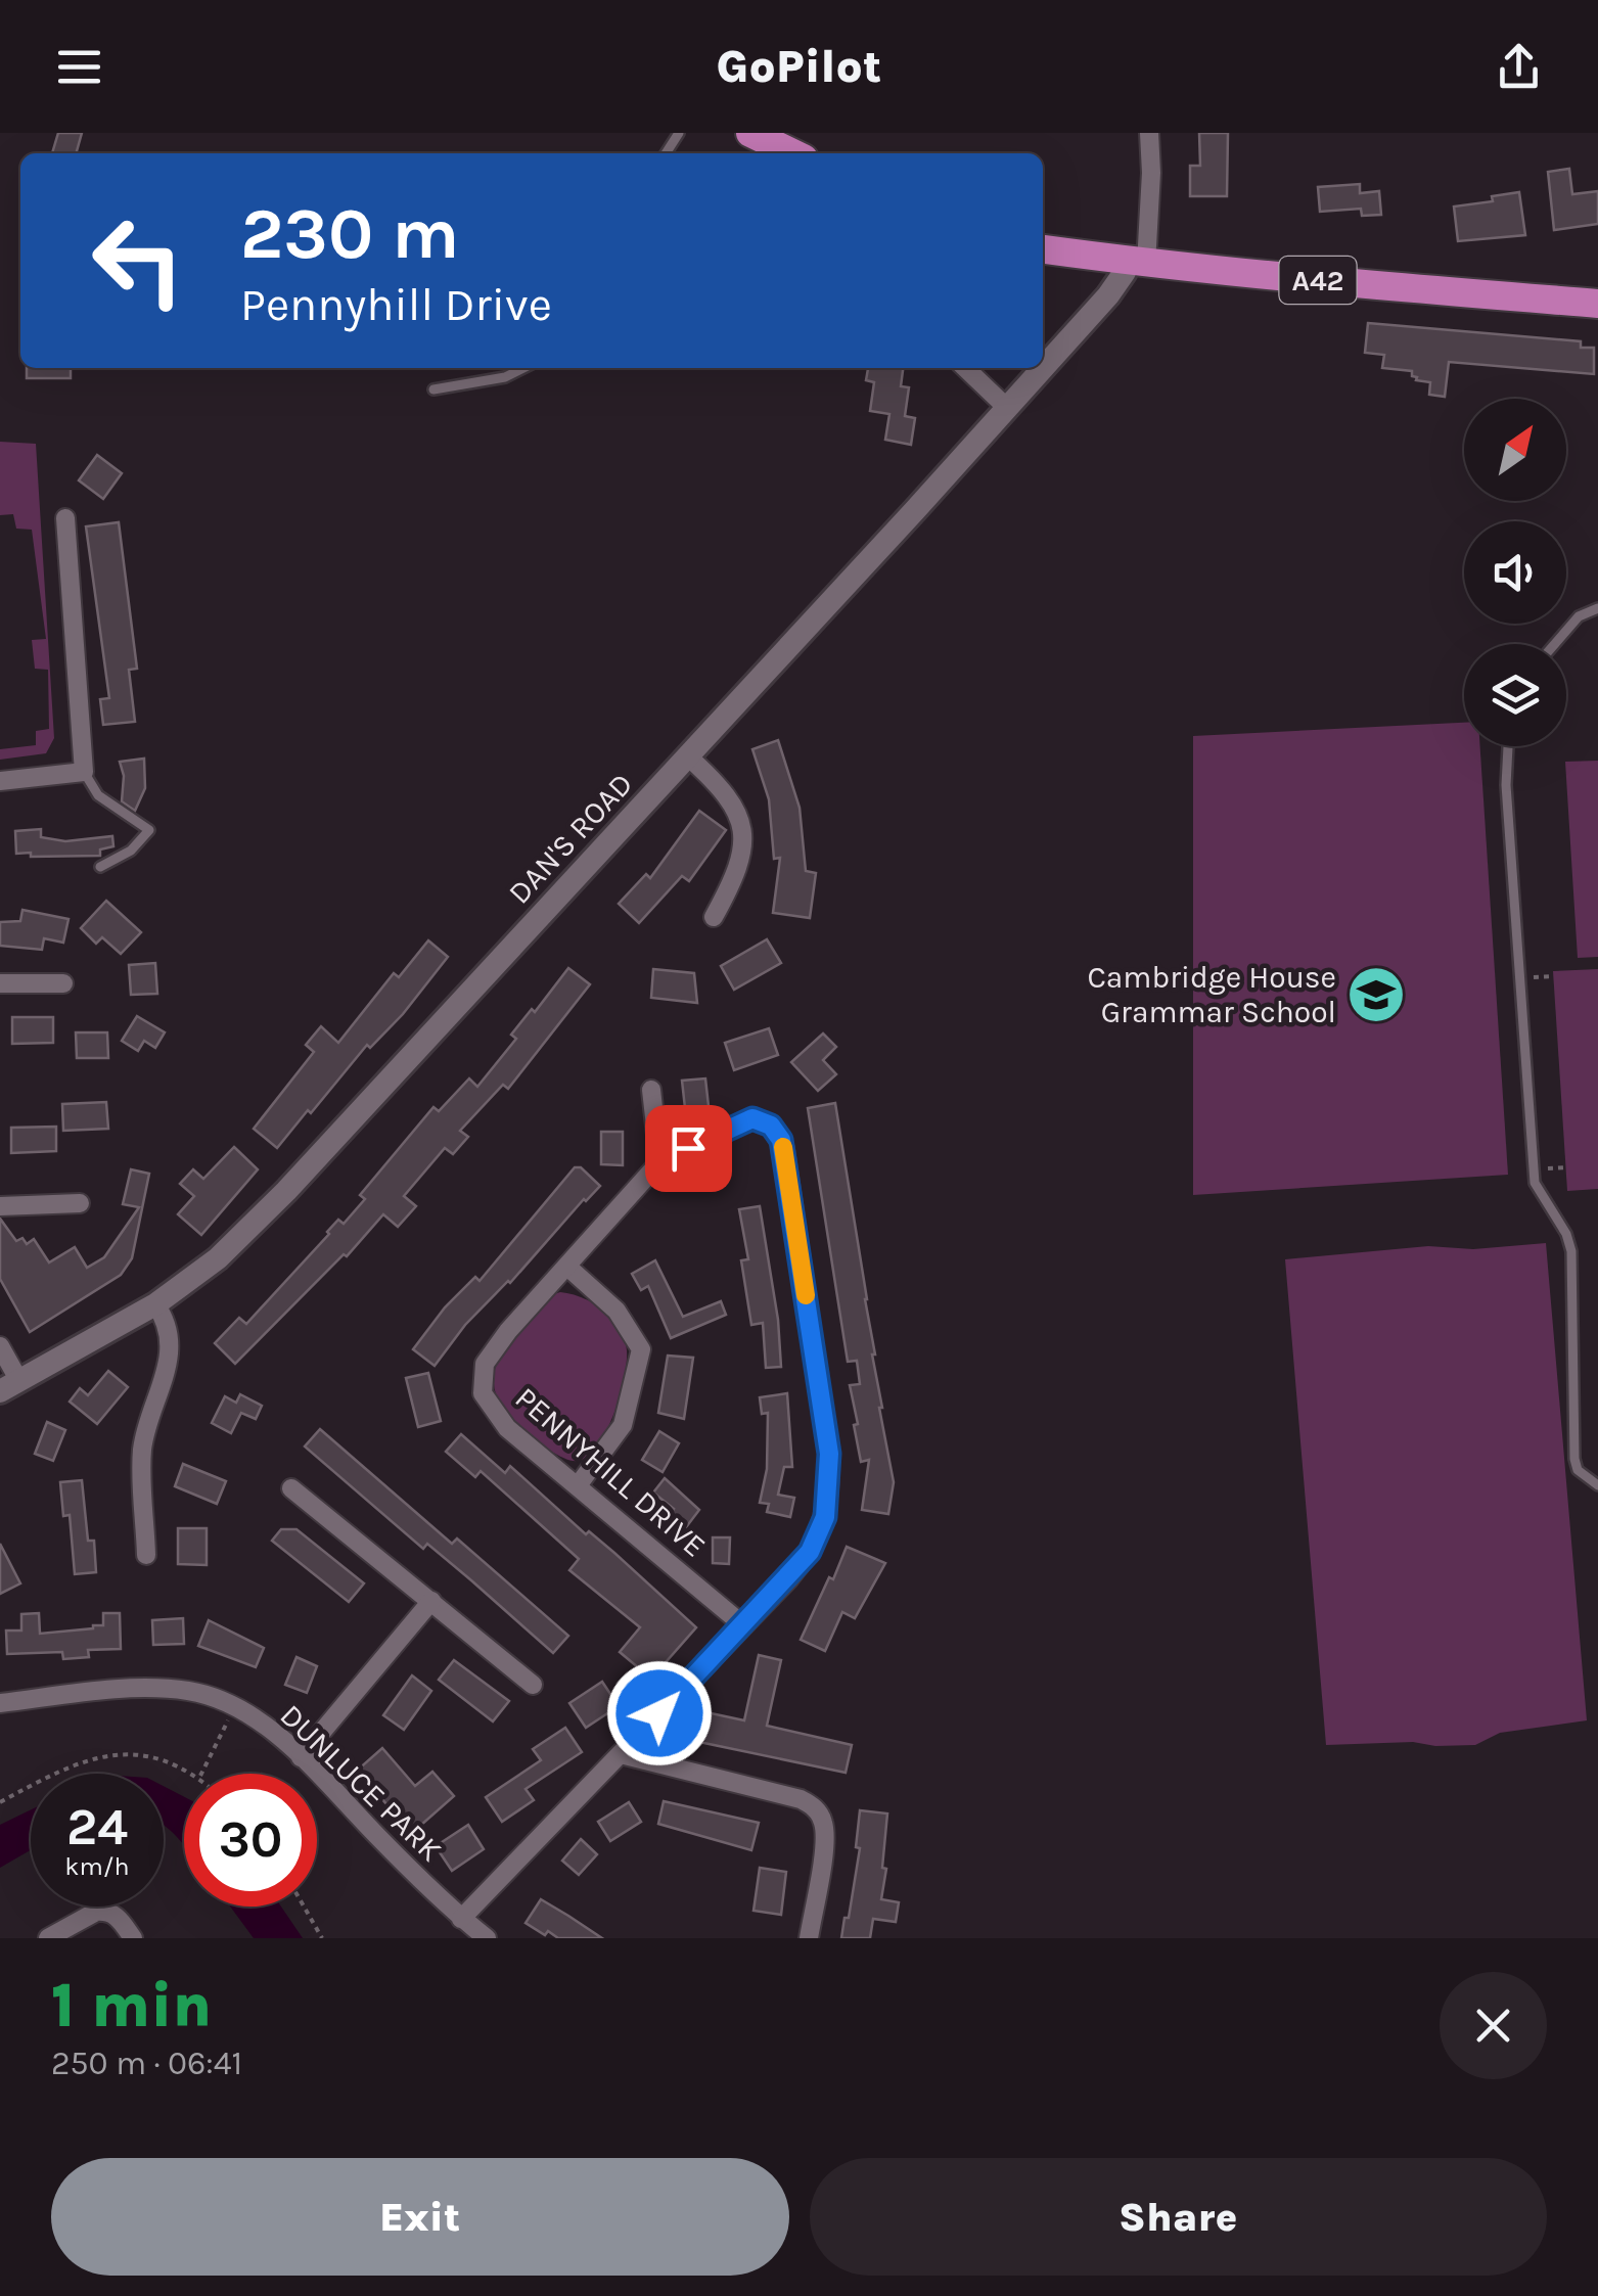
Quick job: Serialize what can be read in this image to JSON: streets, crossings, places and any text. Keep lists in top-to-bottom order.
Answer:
{
  "streets": {
    "main road": ["A42"],
    "street": ["DAN'S ROAD", "PENNYHILL DRIVE", "DUNLUCE PARK"]
  },
  "crossings": [
    ["A42", "DAN'S ROAD"]
  ],
  "places": {
    "school or university": ["Cambridge House Grammar School"]
  },
  "north": "top right",
  "page": {
    "header": "GoPilot",
    "turn": ["230 m", "Pennyhill Drive"],
    "speed": "24 km/h",
    "limit": "30",
    "heading": ["1 min", "250 m · 06:41"],
    "buttons": ["Exit", "Share"]
  }
}
